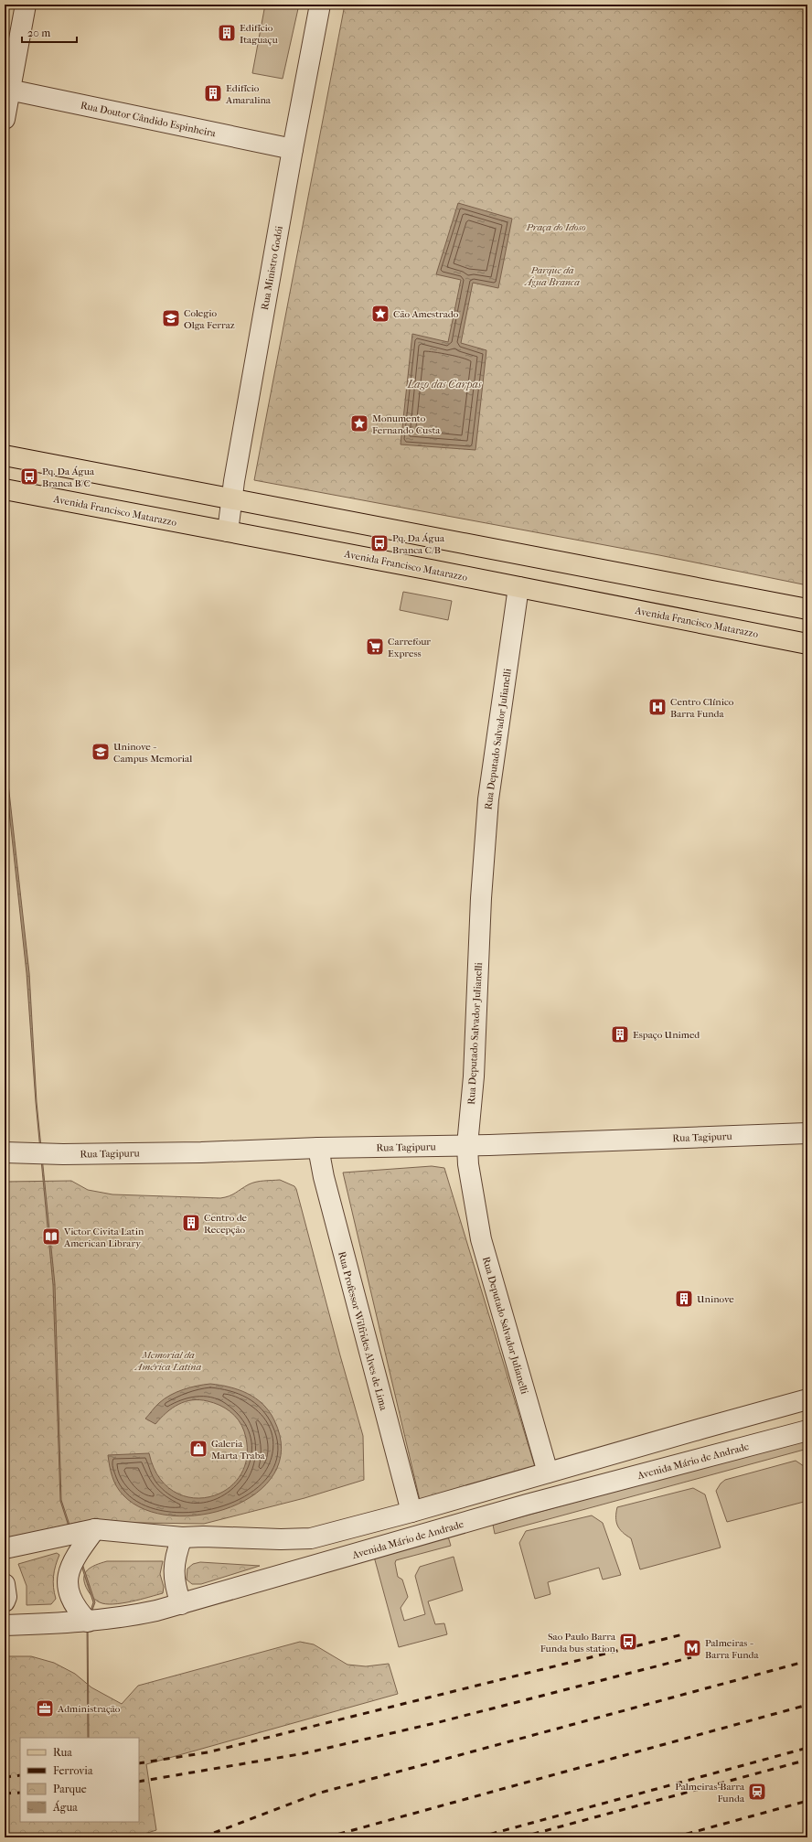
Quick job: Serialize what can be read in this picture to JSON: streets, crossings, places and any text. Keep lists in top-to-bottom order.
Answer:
{
  "streets": {
    "main road": ["Avenida Francisco Matarazzo"],
    "street": [
      "Rua Doutor Cândido Espinheira",
      "Rua Ministro Godói",
      "Rua Deputado Salvador Julianelli",
      "Rua Tagipuru",
      "Rua Professor Wilfrides Alves de Lima",
      "Avenida Mário de Andrade"
    ]
  },
  "crossings": [
    ["Rua Doutor Cândido Espinheira", "Rua Ministro Godói"],
    ["Rua Ministro Godói", "Avenida Francisco Matarazzo"],
    ["Avenida Francisco Matarazzo", "Rua Deputado Salvador Julianelli"],
    ["Rua Deputado Salvador Julianelli", "Rua Tagipuru"],
    ["Rua Tagipuru", "Rua Professor Wilfrides Alves de Lima"]
  ],
  "water": ["Lago das Carpas"],
  "parks": ["Praça do Idoso", "Parque da Água Branca", "Memorial da América Latina"],
  "places": {
    "building": [
      "Edifício Itaguaçu",
      "Edifício Amaralina",
      "Espaço Unimed",
      "Centro de Recepção",
      "Uninove"
    ],
    "place": ["Cão Amestrado", "Monumento Fernando Custa"],
    "school or university": ["Colegio Olga Ferraz", "Uninove - Campus Memorial"],
    "bus stop": ["Pq. Da Água Branca B/C", "Pq. Da Água Branca C/B", "Sao Paulo Barra Funda bus station"],
    "supermarket": ["Carrefour Express"],
    "hospital": ["Centro Clínico Barra Funda"],
    "library": ["Victor Civita Latin American Library"],
    "shop": ["Galeria Marta Traba"],
    "metro station": ["Palmeiras - Barra Funda"],
    "office": ["Administração"],
    "station": ["Palmeiras-Barra Funda"]
  },
  "legend": [
    "Rua",
    "Ferrovia",
    "Parque",
    "Água"
  ],
  "scale_bar": "20 m"
}
